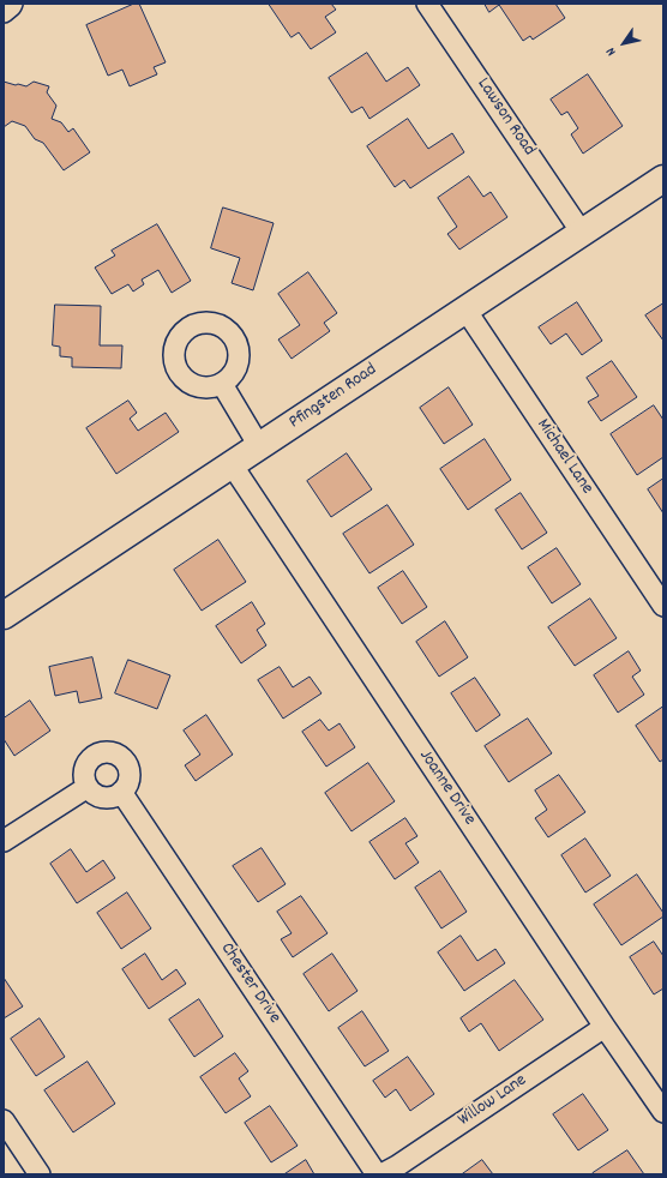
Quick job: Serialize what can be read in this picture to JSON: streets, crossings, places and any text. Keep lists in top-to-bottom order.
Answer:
{
  "streets": {
    "main road": ["Pfingsten Road"],
    "street": [
      "Lawson Road",
      "Michael Lane",
      "Joanne Drive",
      "Chester Drive",
      "Willow Lane"
    ]
  },
  "crossings": [
    ["Lawson Road", "Pfingsten Road"],
    ["Pfingsten Road", "Michael Lane"],
    ["Pfingsten Road", "Joanne Drive"],
    ["Joanne Drive", "Willow Lane"]
  ],
  "north": "bottom left"
}
